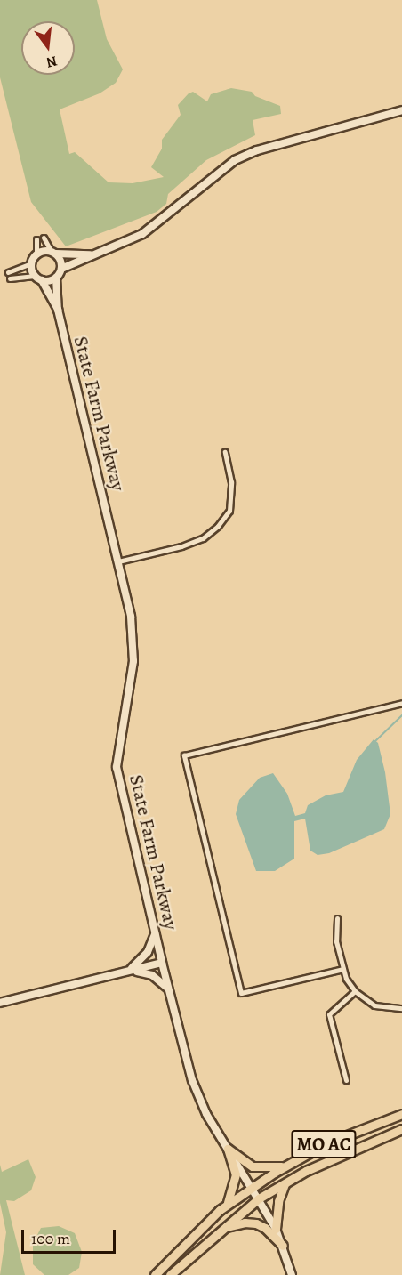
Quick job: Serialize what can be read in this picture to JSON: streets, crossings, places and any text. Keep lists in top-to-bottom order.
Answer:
{
  "streets": {
    "main road": ["MO AC"],
    "street": ["State Farm Parkway"]
  },
  "crossings": [
    ["State Farm Parkway", "MO AC"]
  ],
  "scale_bar": "100 m",
  "north": "bottom"
}
